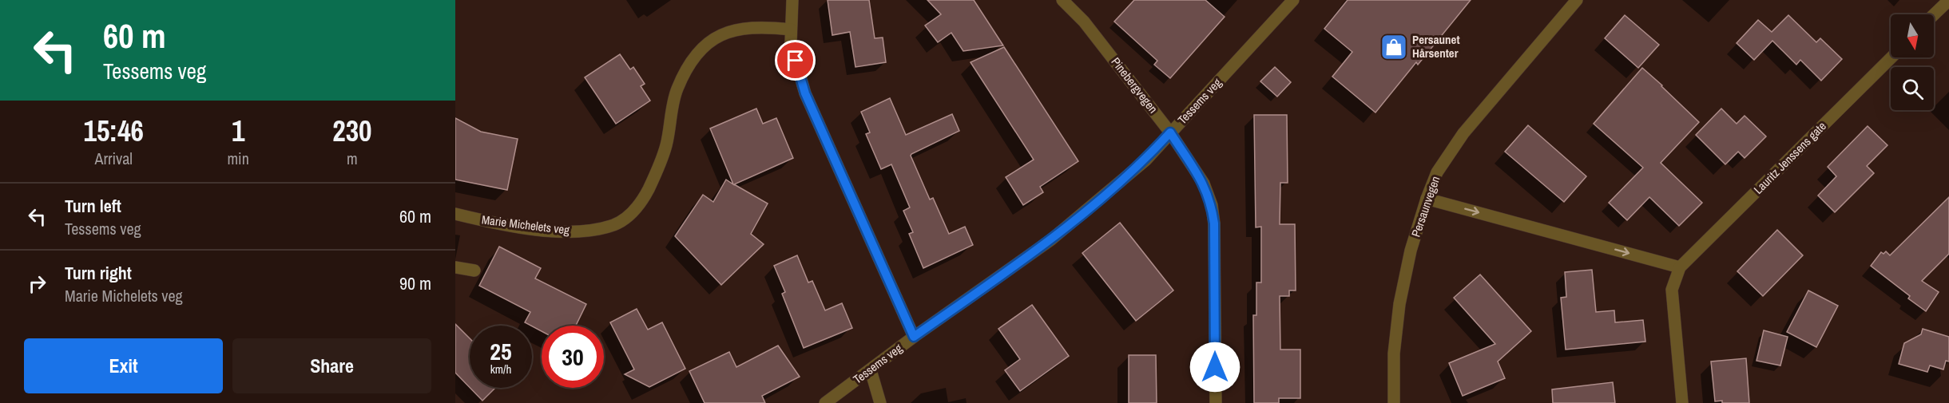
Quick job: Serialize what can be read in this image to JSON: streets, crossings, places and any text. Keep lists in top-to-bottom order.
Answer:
{
  "streets": {
    "street": [
      "Pinebergvegen",
      "Tessems veg",
      "Lauritz Jenssens gate",
      "Persaunvegen",
      "Marie Michelets veg"
    ]
  },
  "crossings": [
    ["Pinebergvegen", "Tessems veg"]
  ],
  "places": {
    "shop": ["Persaunet Hårsenter"]
  },
  "north": "bottom",
  "page": {
    "turn": ["60 m", "Tessems veg"],
    "eta": [
      "15:46",
      "Arrival",
      "1",
      "min",
      "230",
      "m"
    ],
    "list": [
      {
        "name": "Turn left",
        "note": "Tessems veg",
        "value": "60 m"
      },
      {
        "name": "Turn right",
        "note": "Marie Michelets veg",
        "value": "90 m"
      }
    ],
    "speed": "25 km/h",
    "limit": "30",
    "buttons": ["Exit", "Share"]
  }
}
